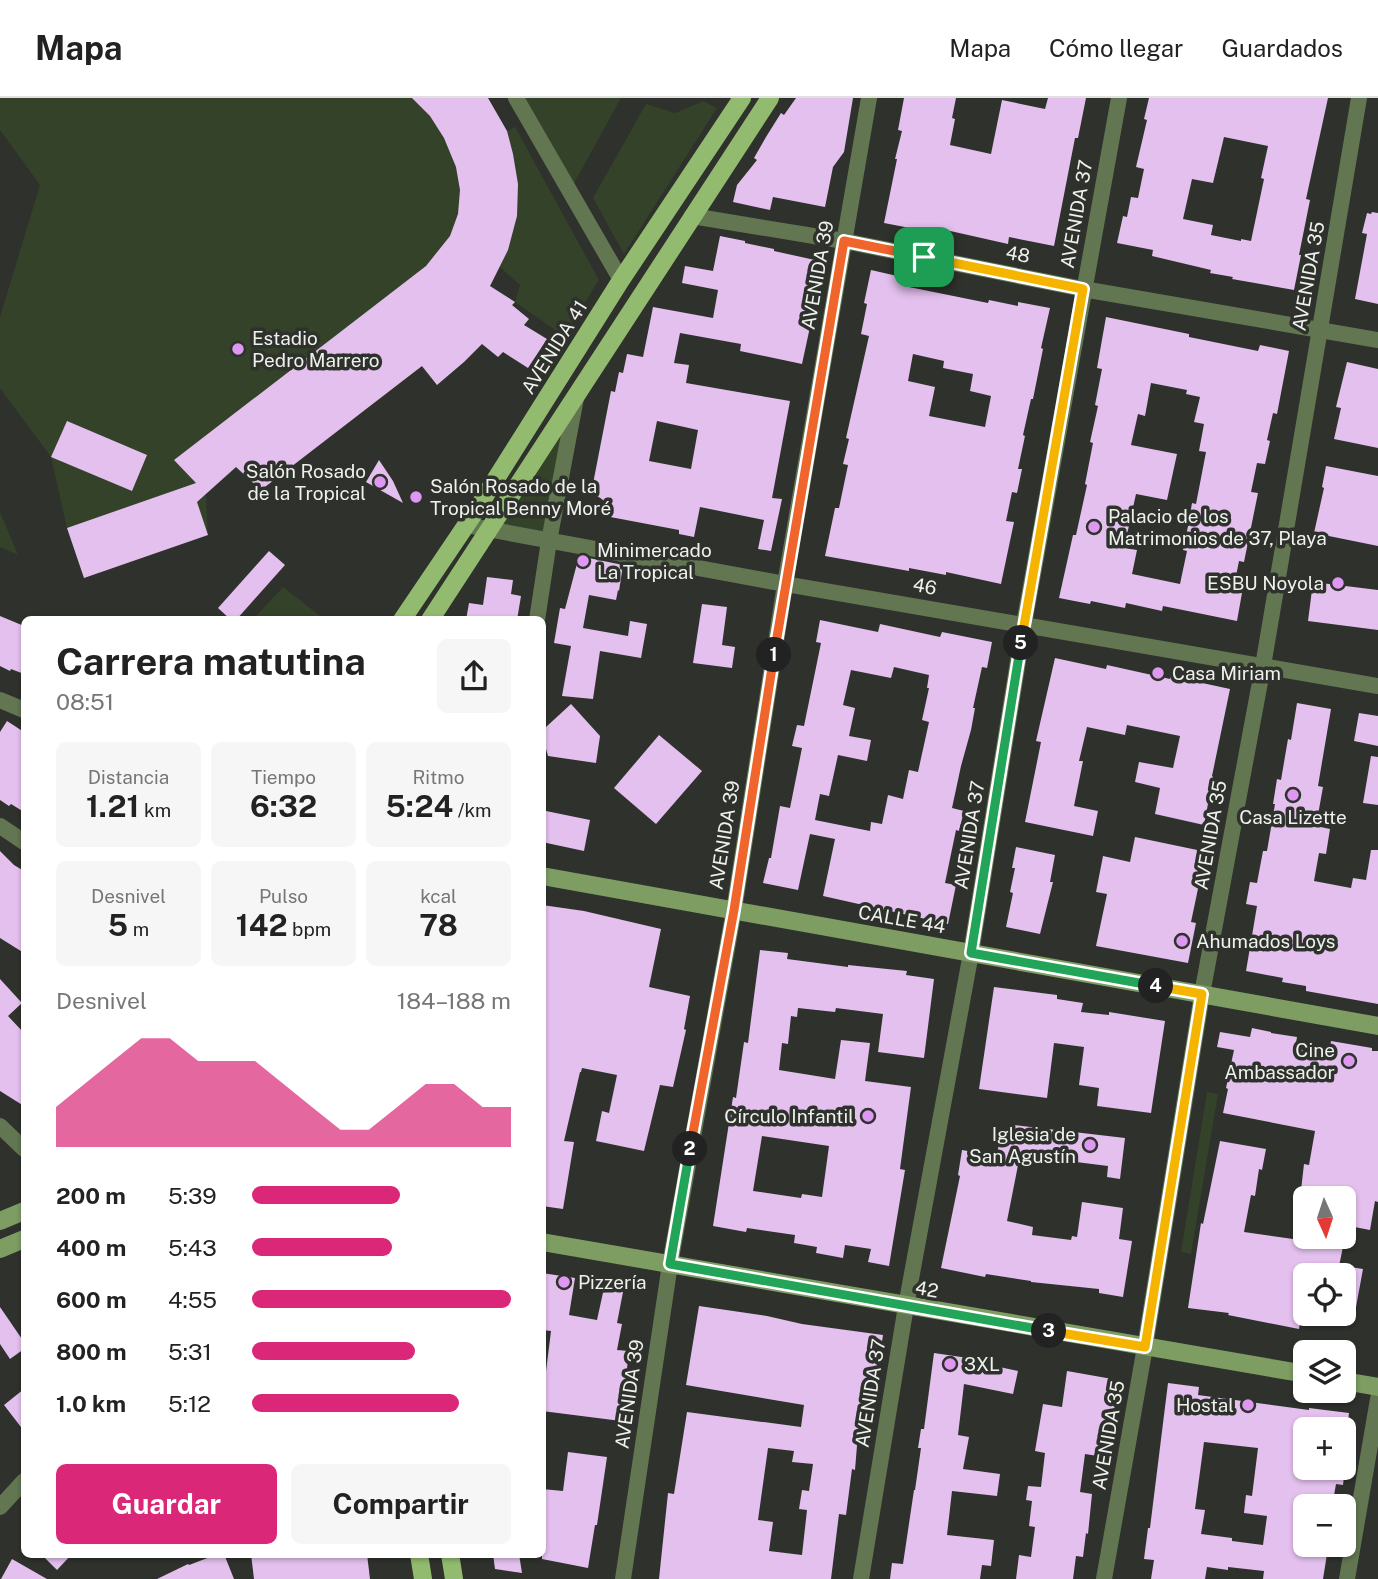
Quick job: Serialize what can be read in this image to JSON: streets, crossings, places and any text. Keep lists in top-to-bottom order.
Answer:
{
  "streets": {
    "main road": ["AVENIDA 41", "CALLE 44", "42"],
    "street": [
      "AVENIDA 37",
      "48",
      "AVENIDA 39",
      "AVENIDA 35",
      "46"
    ]
  },
  "crossings": [
    ["AVENIDA 37", "48"],
    ["AVENIDA 37", "46"],
    ["AVENIDA 37", "CALLE 44"],
    ["AVENIDA 37", "42"],
    ["48", "AVENIDA 39"],
    ["48", "AVENIDA 35"],
    ["AVENIDA 39", "46"],
    ["AVENIDA 39", "CALLE 44"],
    ["AVENIDA 39", "42"],
    ["AVENIDA 35", "46"],
    ["AVENIDA 35", "CALLE 44"],
    ["AVENIDA 35", "42"],
    ["AVENIDA 41", "46"]
  ],
  "places": [
    "Estadio Pedro Marrero",
    "Salón Rosado de la Tropical",
    "Salón Rosado de la Tropical Benny Moré",
    "Palacio de los Matrimonios de 37, Playa",
    "Minimercado La Tropical",
    "ESBU Noyola",
    "Casa Miriam",
    "Casa Lizette",
    "Ahumados Loys",
    "Cine Ambassador",
    "Círculo Infantil",
    "Iglesia de San Agustín",
    "Pizzería",
    "3XL",
    "Hostal"
  ],
  "north": "bottom",
  "page": {
    "header": "Mapa",
    "nav": ["Mapa", "Cómo llegar", "Guardados"],
    "heading": ["Carrera matutina", "08:51"],
    "pins": [
      "5",
      "1",
      "4",
      "2",
      "3"
    ],
    "stats": [
      ["Distancia", "1.21 km"],
      ["Tiempo", "6:32"],
      ["Ritmo", "5:24 /km"],
      ["Desnivel", "5 m"],
      ["Pulso", "142 bpm"],
      ["kcal", "78"]
    ],
    "chart": ["Desnivel", "184–188 m"],
    "list": [
      {
        "name": "200 m",
        "note": "5:39"
      },
      {
        "name": "400 m",
        "note": "5:43"
      },
      {
        "name": "600 m",
        "note": "4:55"
      },
      {
        "name": "800 m",
        "note": "5:31"
      },
      {
        "name": "1.0 km",
        "note": "5:12"
      }
    ],
    "map_buttons": ["+", "−"],
    "buttons": ["Guardar", "Compartir"]
  }
}
